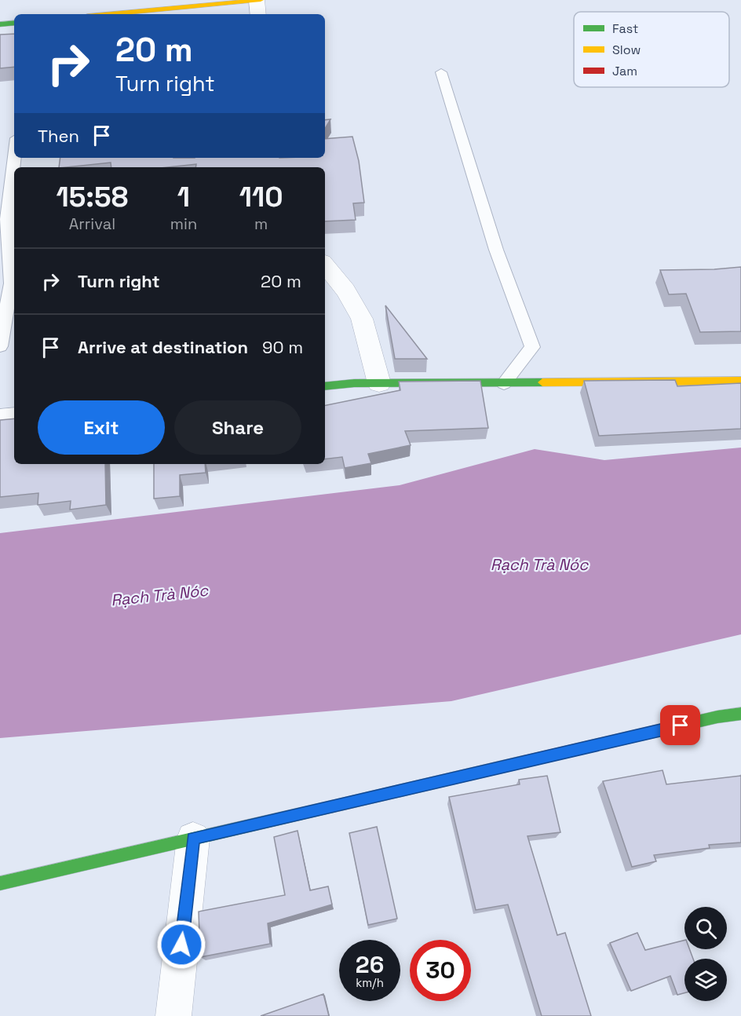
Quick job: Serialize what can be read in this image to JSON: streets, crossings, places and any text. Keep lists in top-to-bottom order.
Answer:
{
  "water": ["Rạch Trà Nóc"],
  "legend": ["Fast", "Slow", "Jam"],
  "page": {
    "turn": ["20 m", "Turn right"],
    "then": "Then",
    "eta": [
      "15:58",
      "Arrival",
      "1",
      "min",
      "110",
      "m"
    ],
    "list": [
      {
        "name": "Turn right",
        "value": "20 m"
      },
      {
        "name": "Arrive at destination",
        "value": "90 m"
      }
    ],
    "buttons": ["Exit", "Share"],
    "speed": "26 km/h",
    "limit": "30"
  }
}
